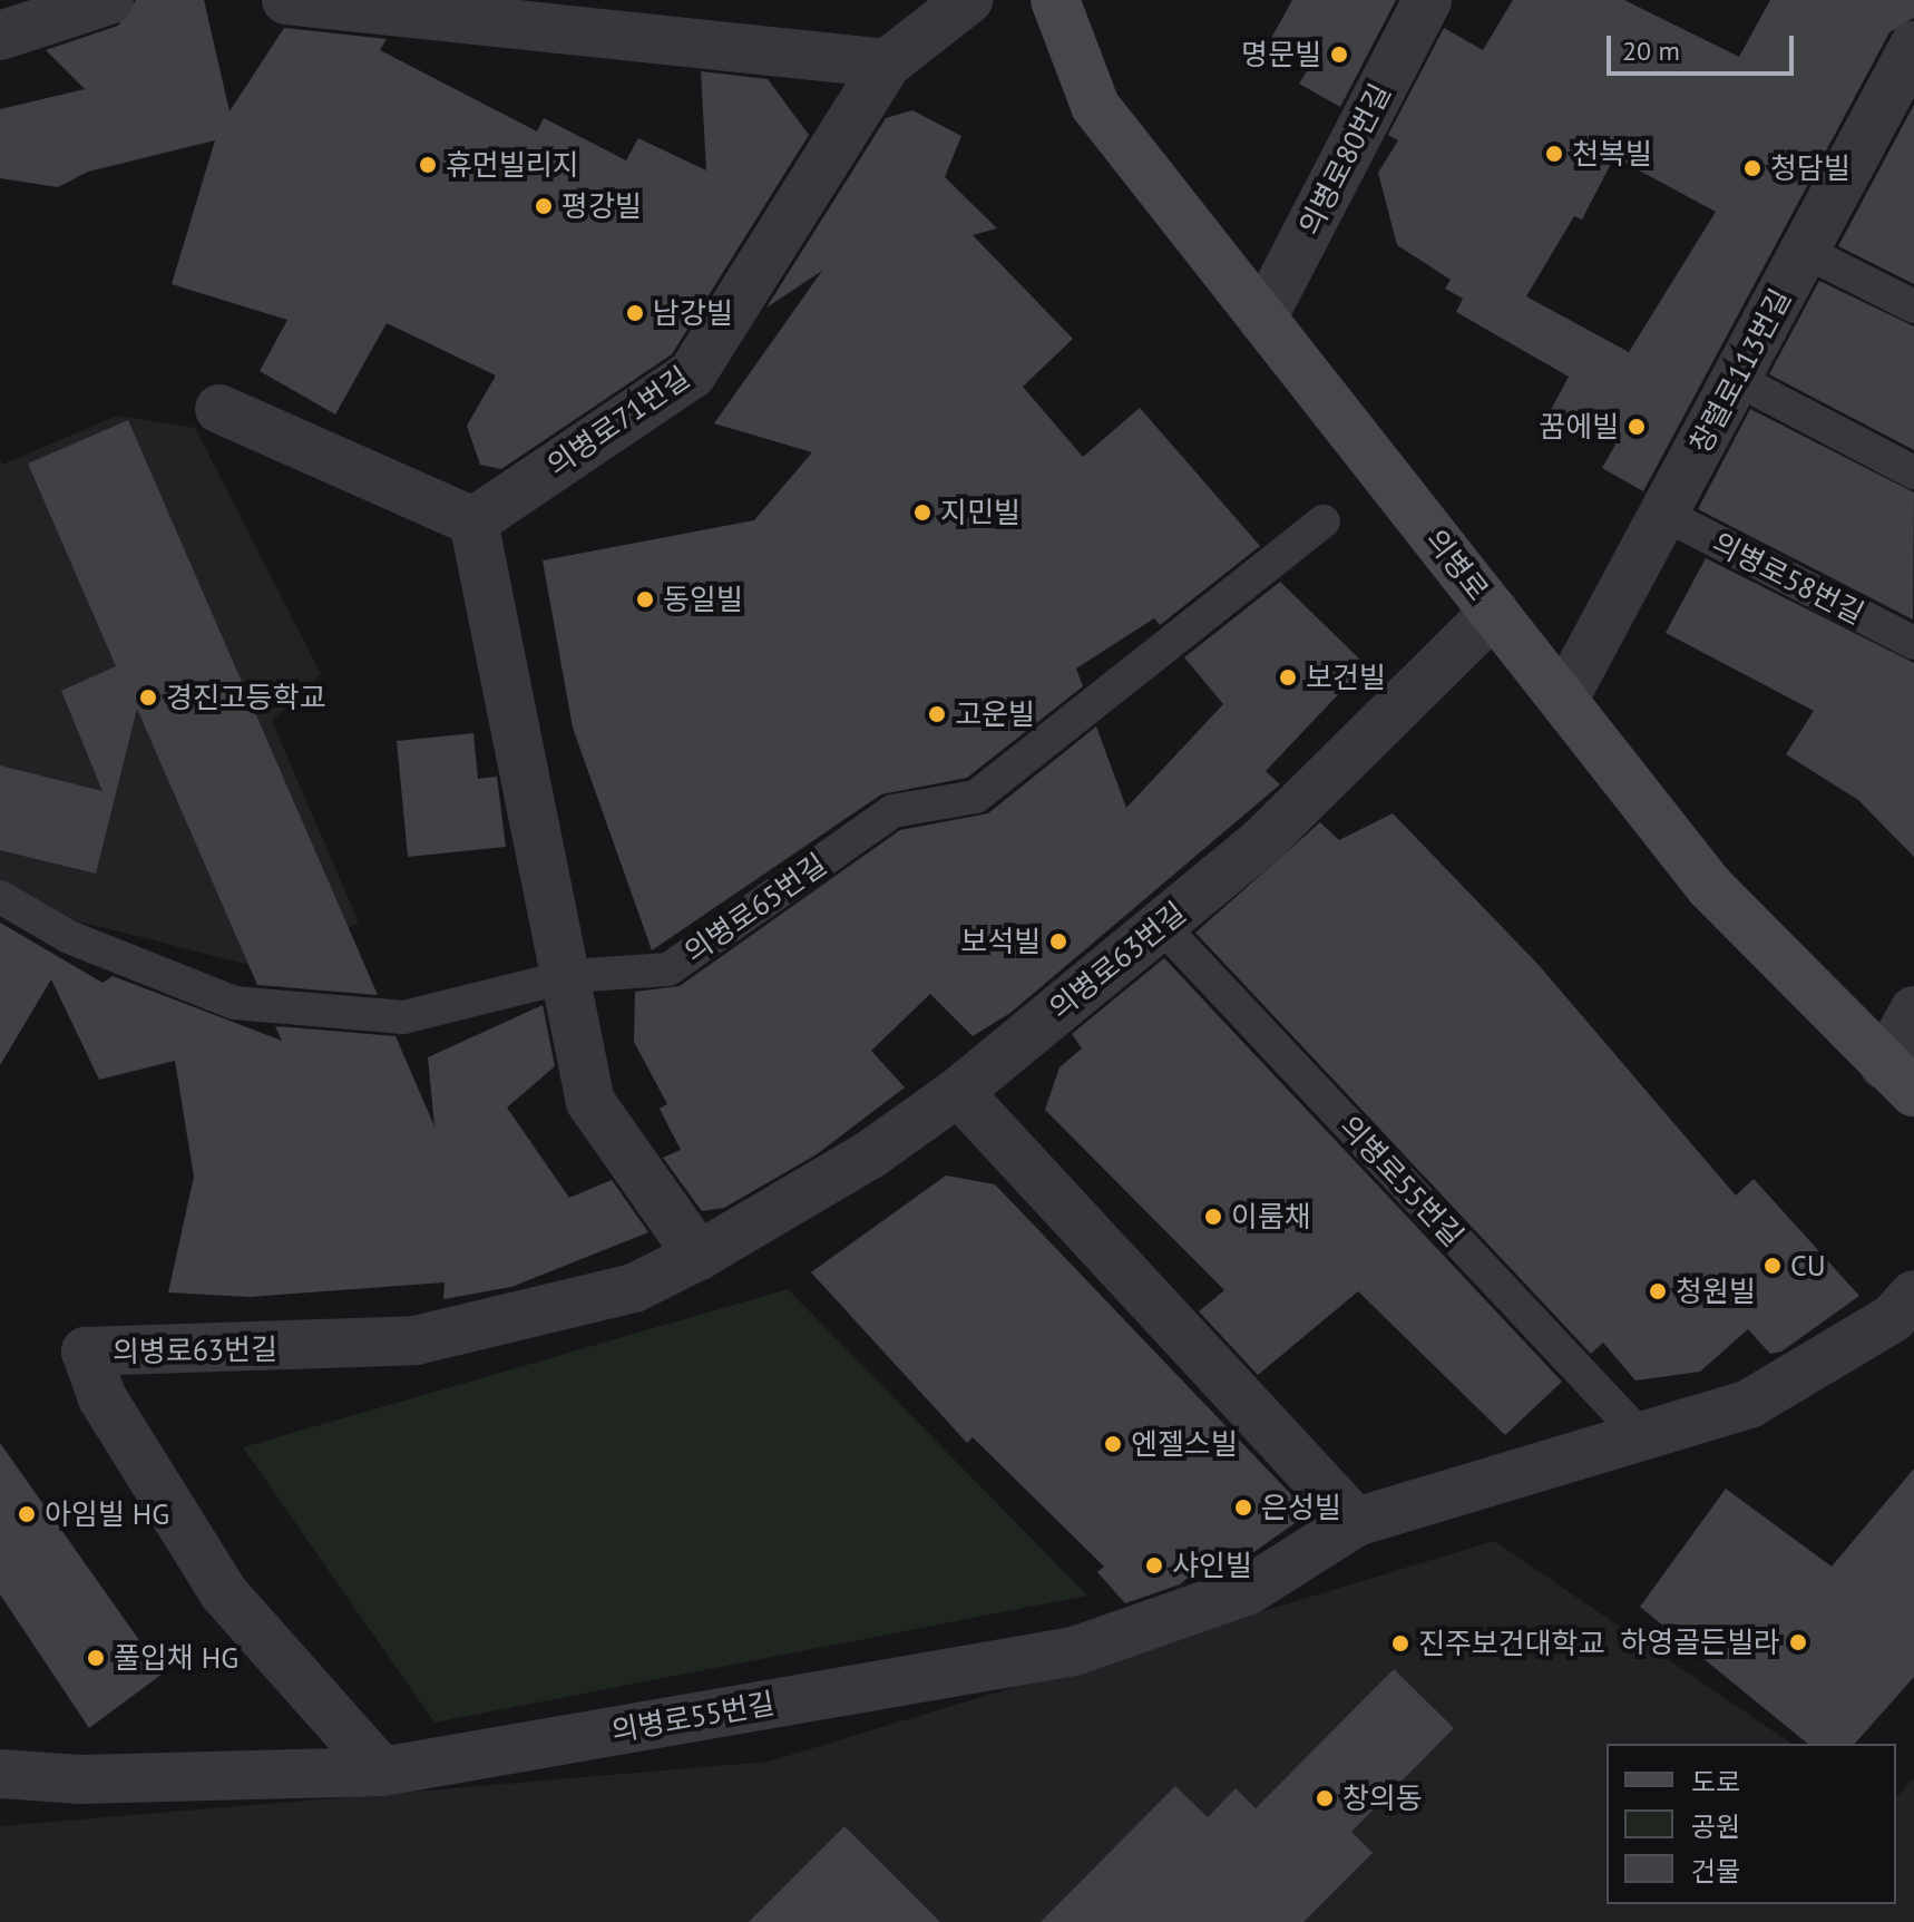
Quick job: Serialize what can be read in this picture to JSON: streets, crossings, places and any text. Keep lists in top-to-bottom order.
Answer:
{
  "streets": {
    "street": [
      "의병로80번길",
      "창렬로113번길",
      "의병로71번길",
      "의병로",
      "의병로63번길",
      "의병로55번길"
    ],
    "lane": ["의병로58번길", "의병로65번길"]
  },
  "crossings": [
    ["의병로80번길", "의병로"],
    ["창렬로113번길", "의병로"],
    ["창렬로113번길", "의병로58번길"],
    ["의병로", "의병로63번길"],
    ["의병로63번길", "의병로55번길"]
  ],
  "places": [
    "명문빌",
    "천복빌",
    "휴먼빌리지",
    "청담빌",
    "평강빌",
    "남강빌",
    "꿈에빌",
    "지민빌",
    "동일빌",
    "보건빌",
    "경진고등학교",
    "고운빌",
    "보석빌",
    "이룸채",
    "CU",
    "청원빌",
    "엔젤스빌",
    "은성빌",
    "아임빌 HG",
    "샤인빌",
    "하영골든빌라",
    "진주보건대학교",
    "풀입채 HG",
    "창의동"
  ],
  "legend": ["도로", "공원", "건물"],
  "scale_bar": "20 m"
}
